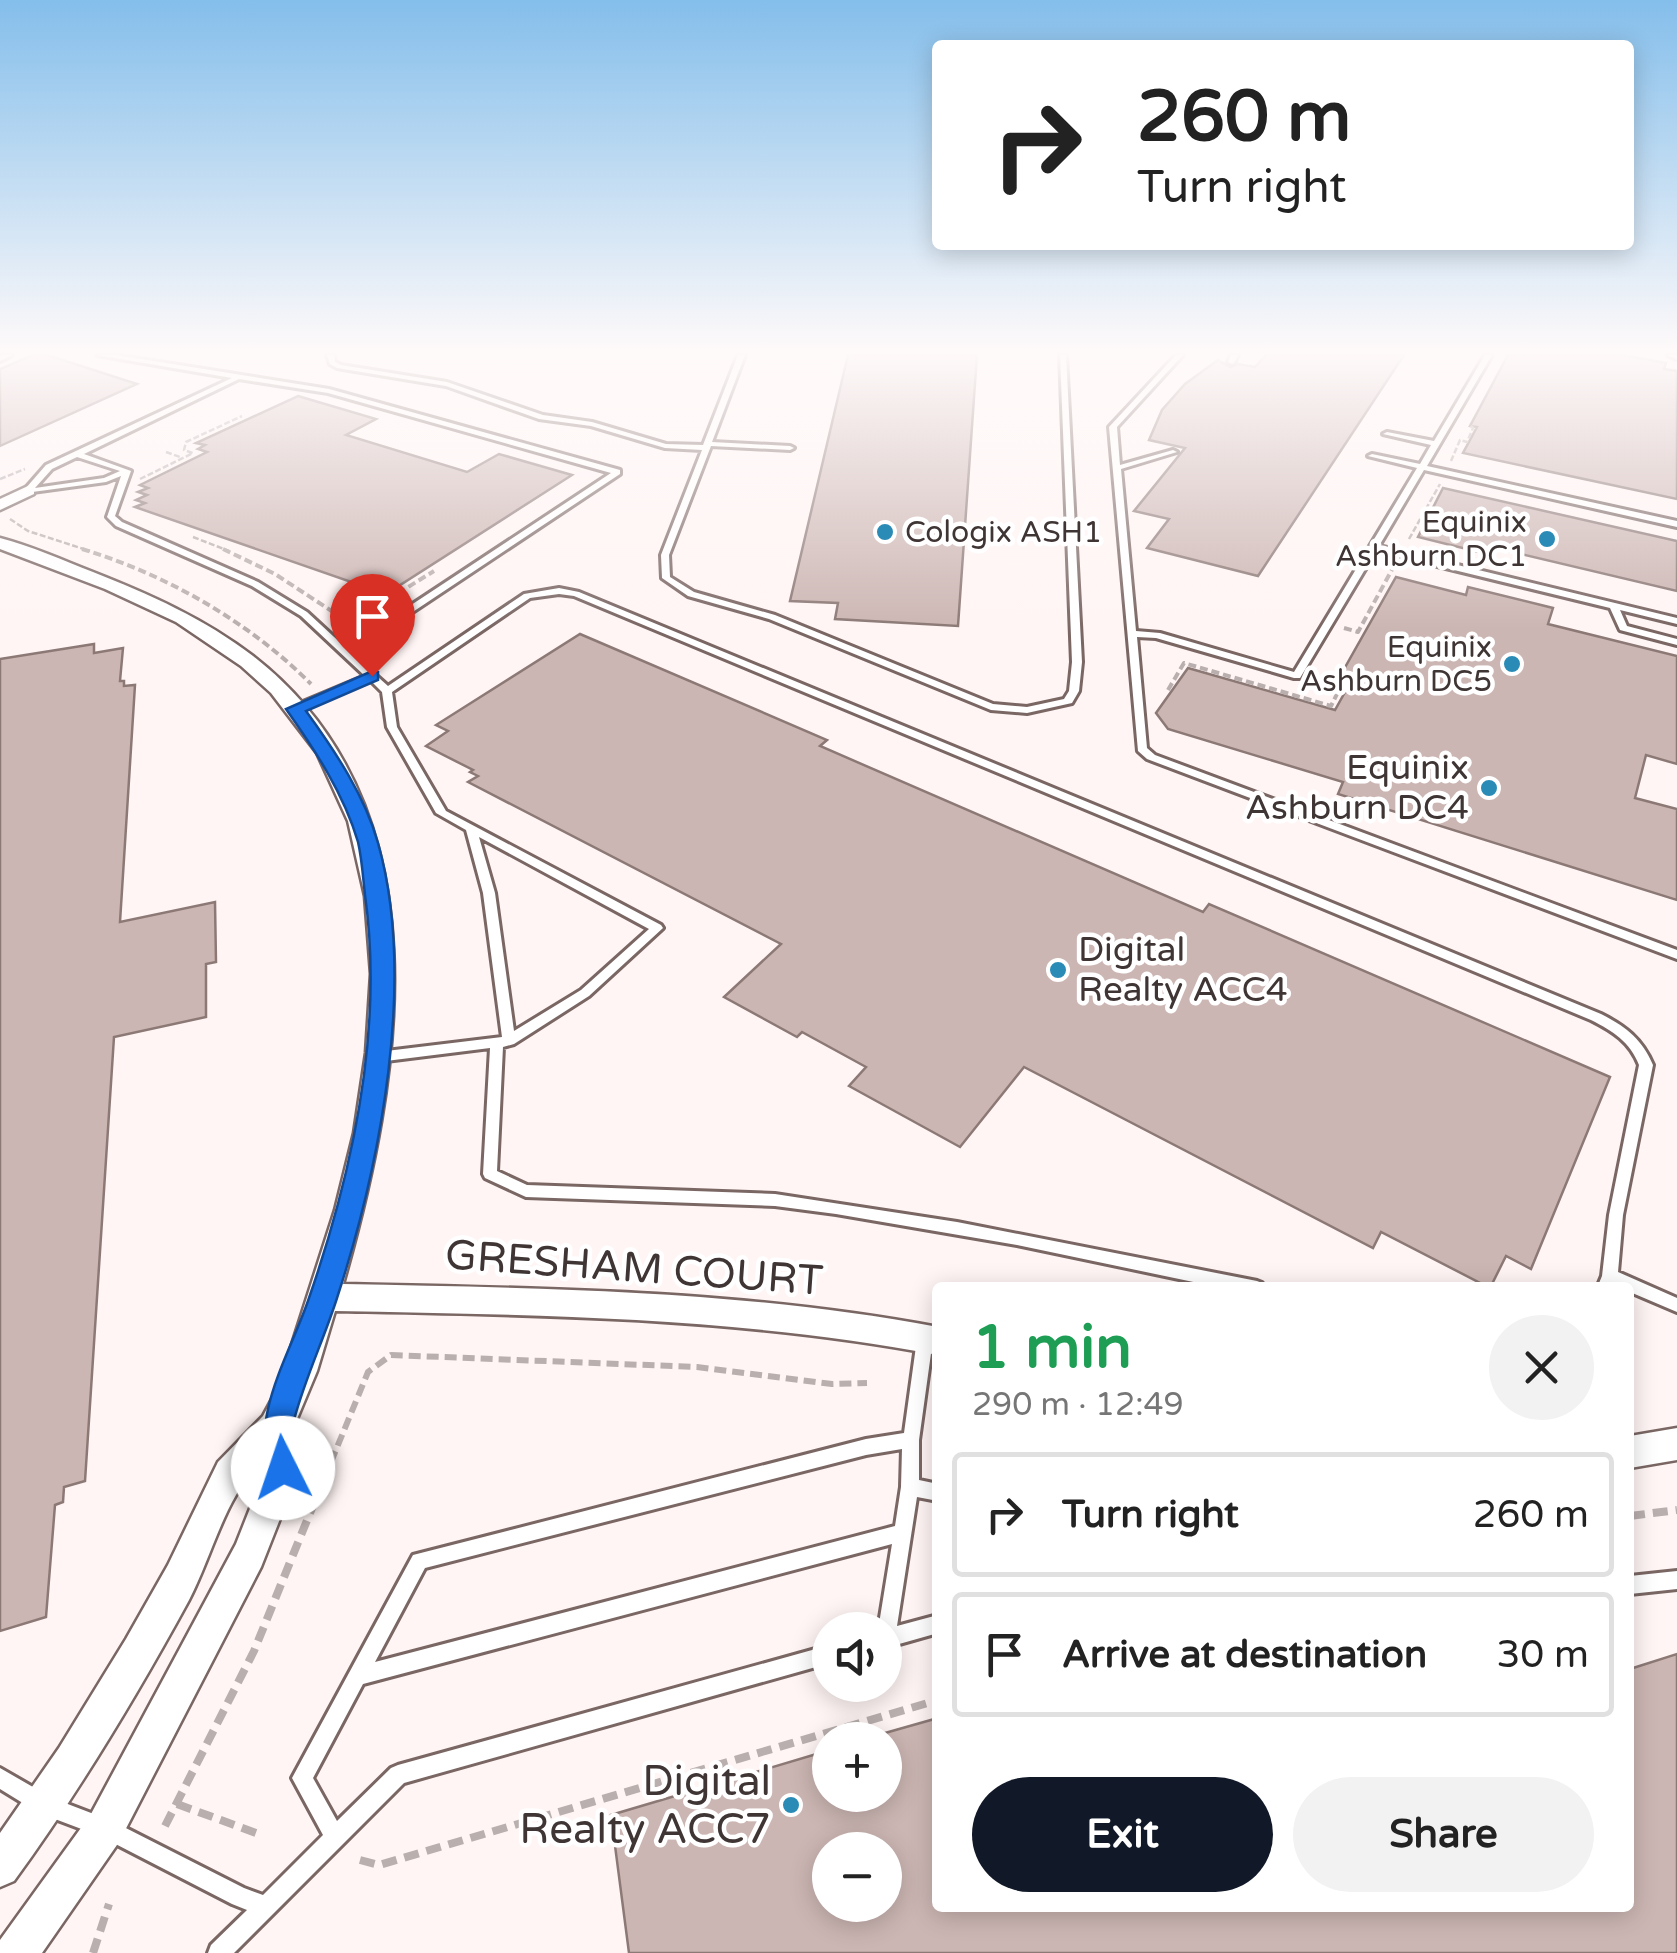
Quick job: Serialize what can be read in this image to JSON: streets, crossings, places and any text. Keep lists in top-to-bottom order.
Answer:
{
  "streets": {
    "street": ["GRESHAM COURT"]
  },
  "places": [
    "Cologix ASH1",
    "Equinix Ashburn DC1",
    "Equinix Ashburn DC5",
    "Equinix Ashburn DC4",
    "Digital Realty ACC4",
    "Digital Realty ACC7"
  ],
  "page": {
    "turn": ["260 m", "Turn right"],
    "heading": ["1 min", "290 m · 12:49"],
    "list": [
      {
        "name": "Turn right",
        "value": "260 m"
      },
      {
        "name": "Arrive at destination",
        "value": "30 m"
      }
    ],
    "map_buttons": ["+", "−"],
    "buttons": ["Exit", "Share"]
  }
}
